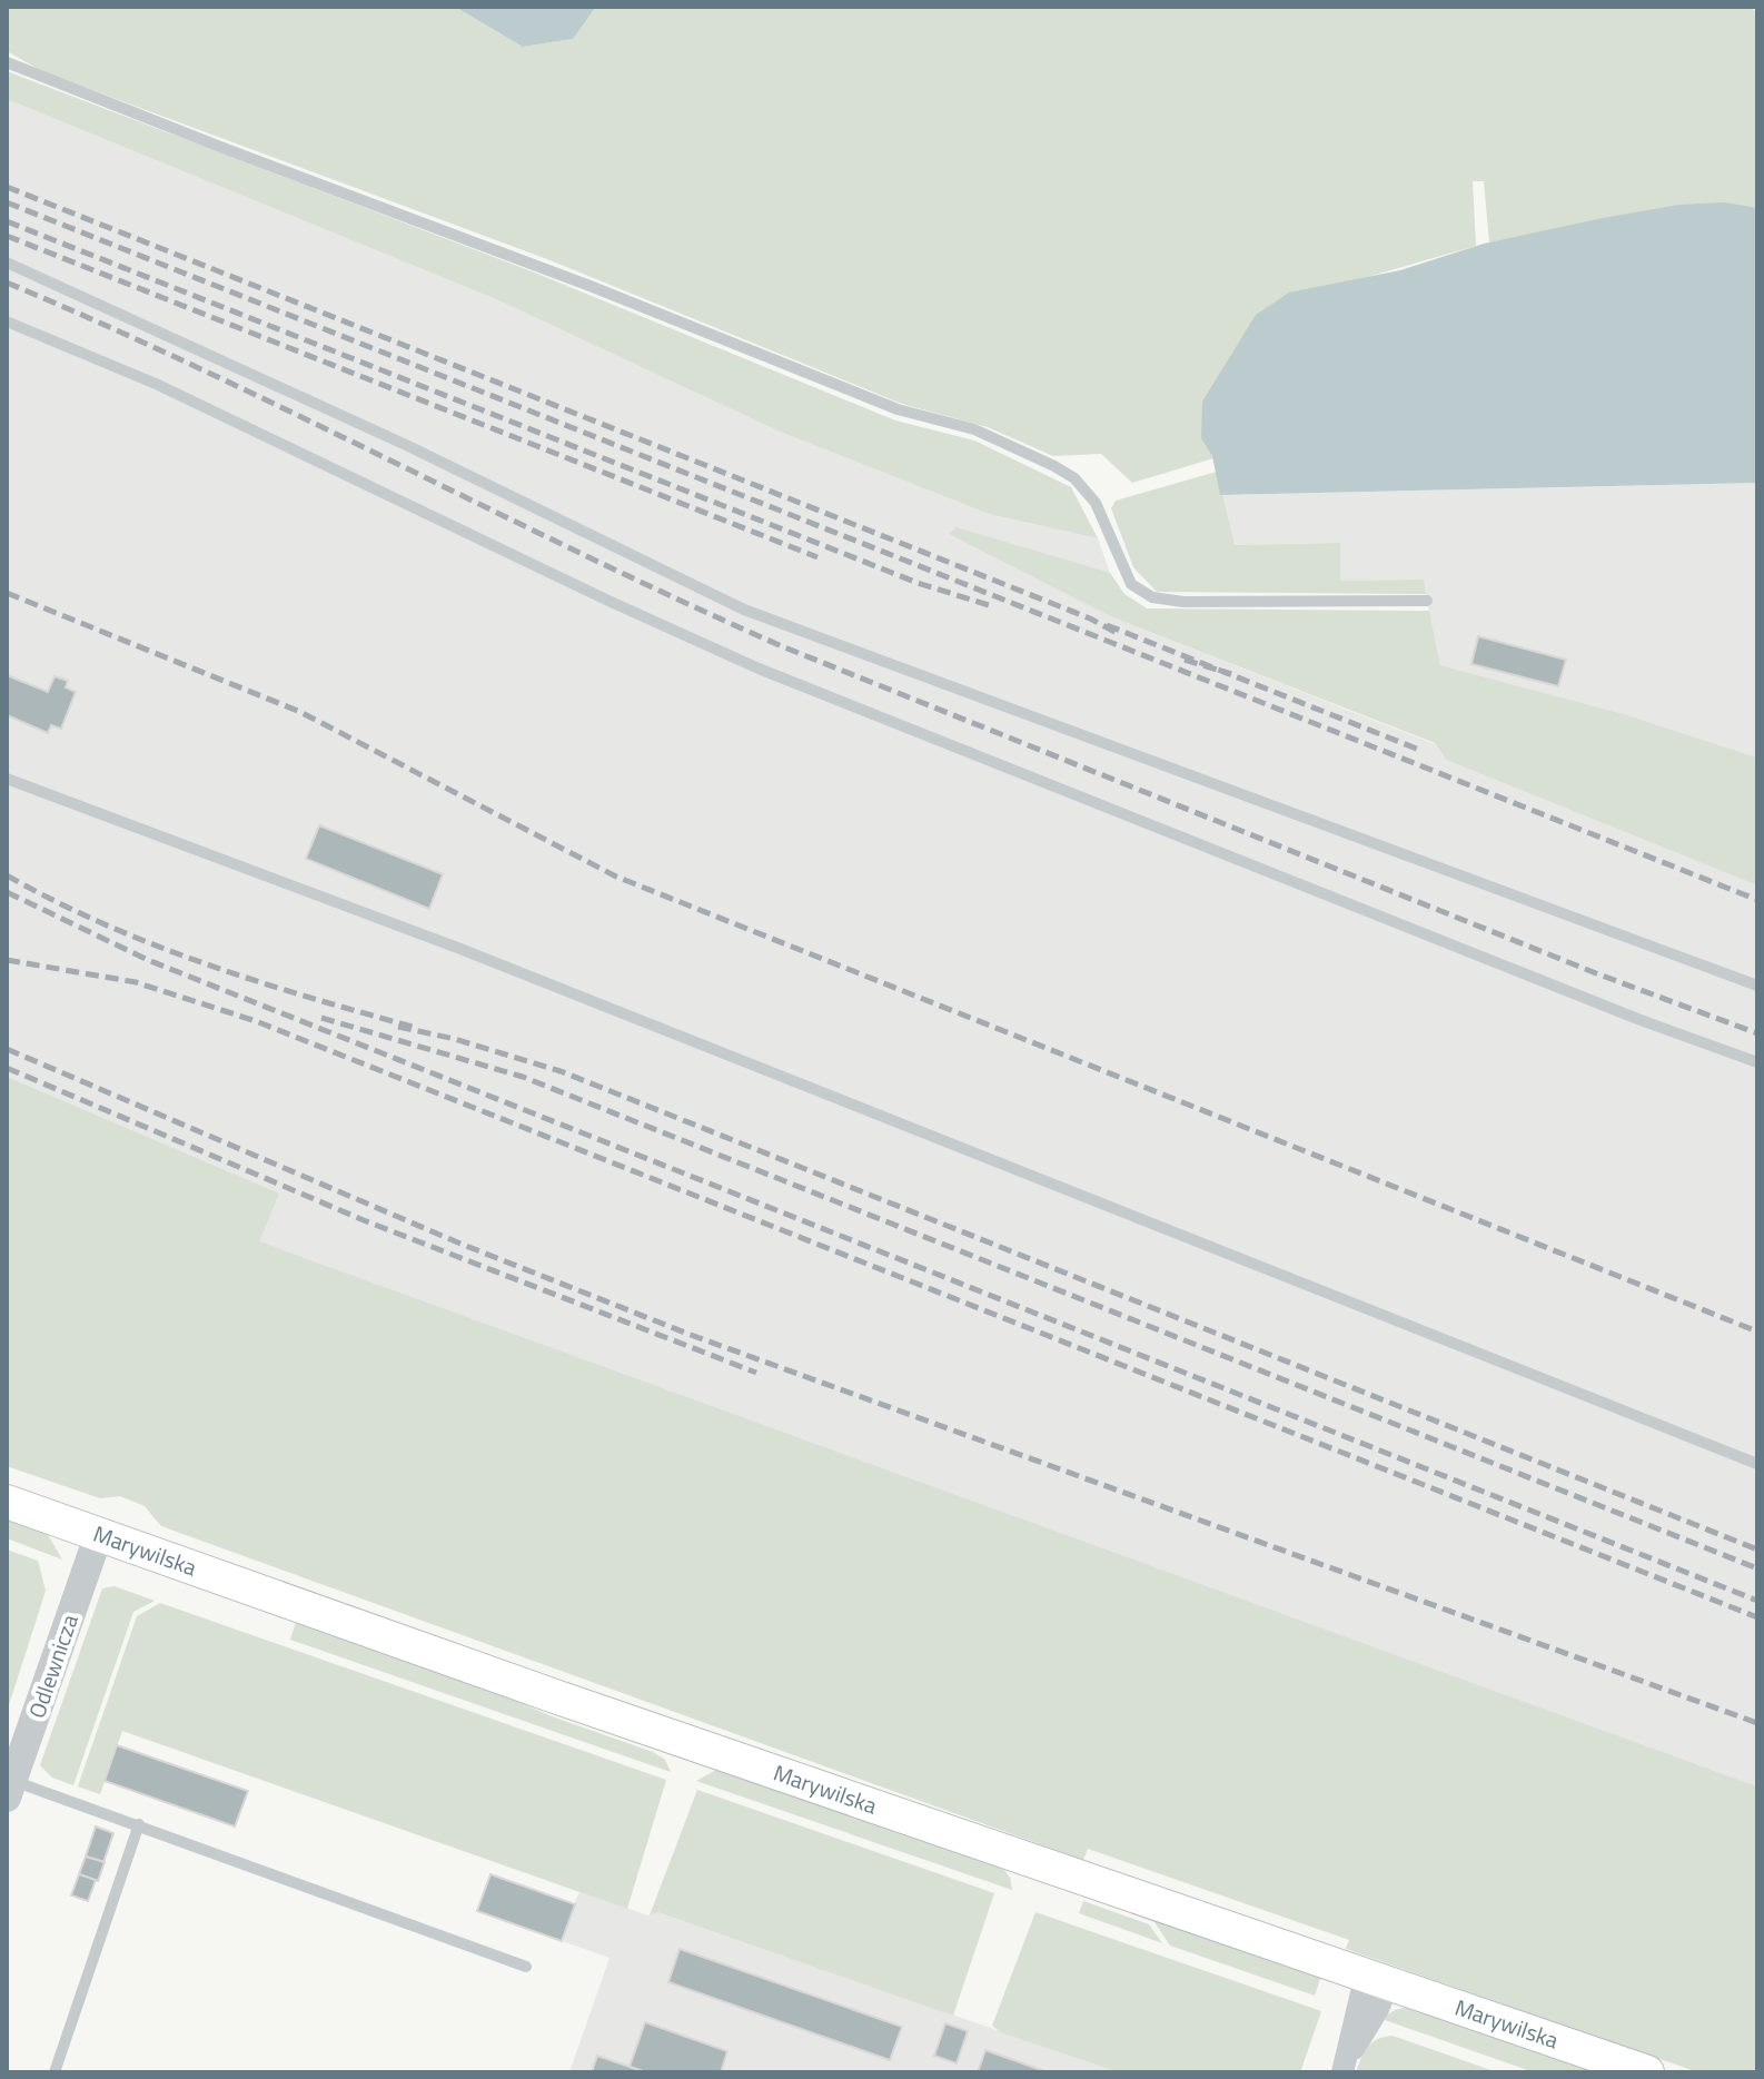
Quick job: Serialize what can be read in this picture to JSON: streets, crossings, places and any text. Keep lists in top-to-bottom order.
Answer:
{
  "streets": {
    "main road": ["Marywilska"],
    "street": ["Odlewnicza"]
  },
  "crossings": [
    ["Marywilska", "Odlewnicza"]
  ]
}
